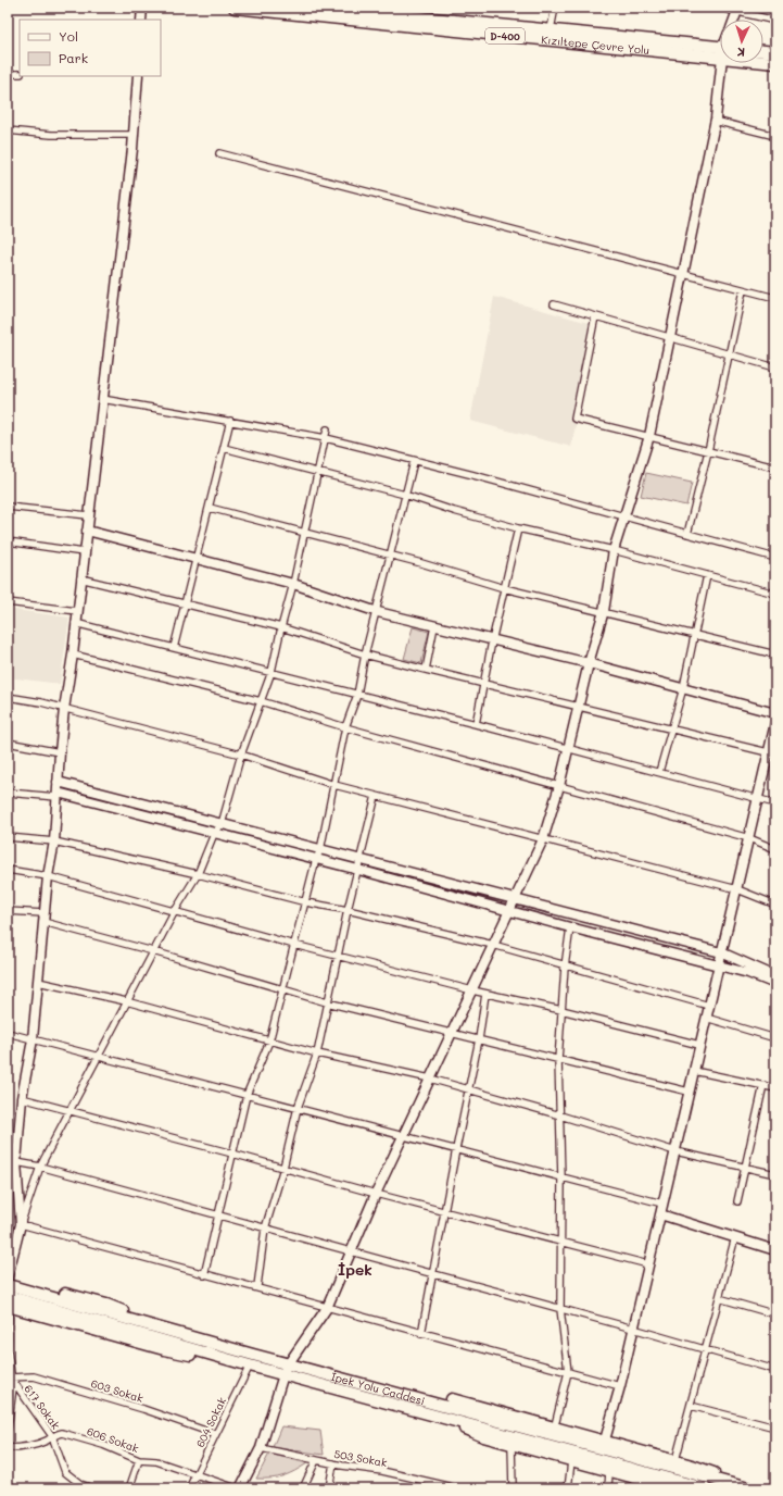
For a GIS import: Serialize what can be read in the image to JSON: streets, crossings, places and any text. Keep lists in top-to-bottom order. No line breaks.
{"streets":{"highway":["D-400","Kızıltepe Çevre Yolu","İpek Yolu Caddesi"],"street":["603 Sokak","617 Sokak","604 Sokak","606 Sokak","503 Sokak"]},"crossings":[["İpek Yolu Caddesi","604 Sokak"],["603 Sokak","617 Sokak"],["603 Sokak","604 Sokak"],["617 Sokak","606 Sokak"],["604 Sokak","606 Sokak"]],"districts":["İpek"],"legend":["Yol","Park"],"north":"bottom"}
